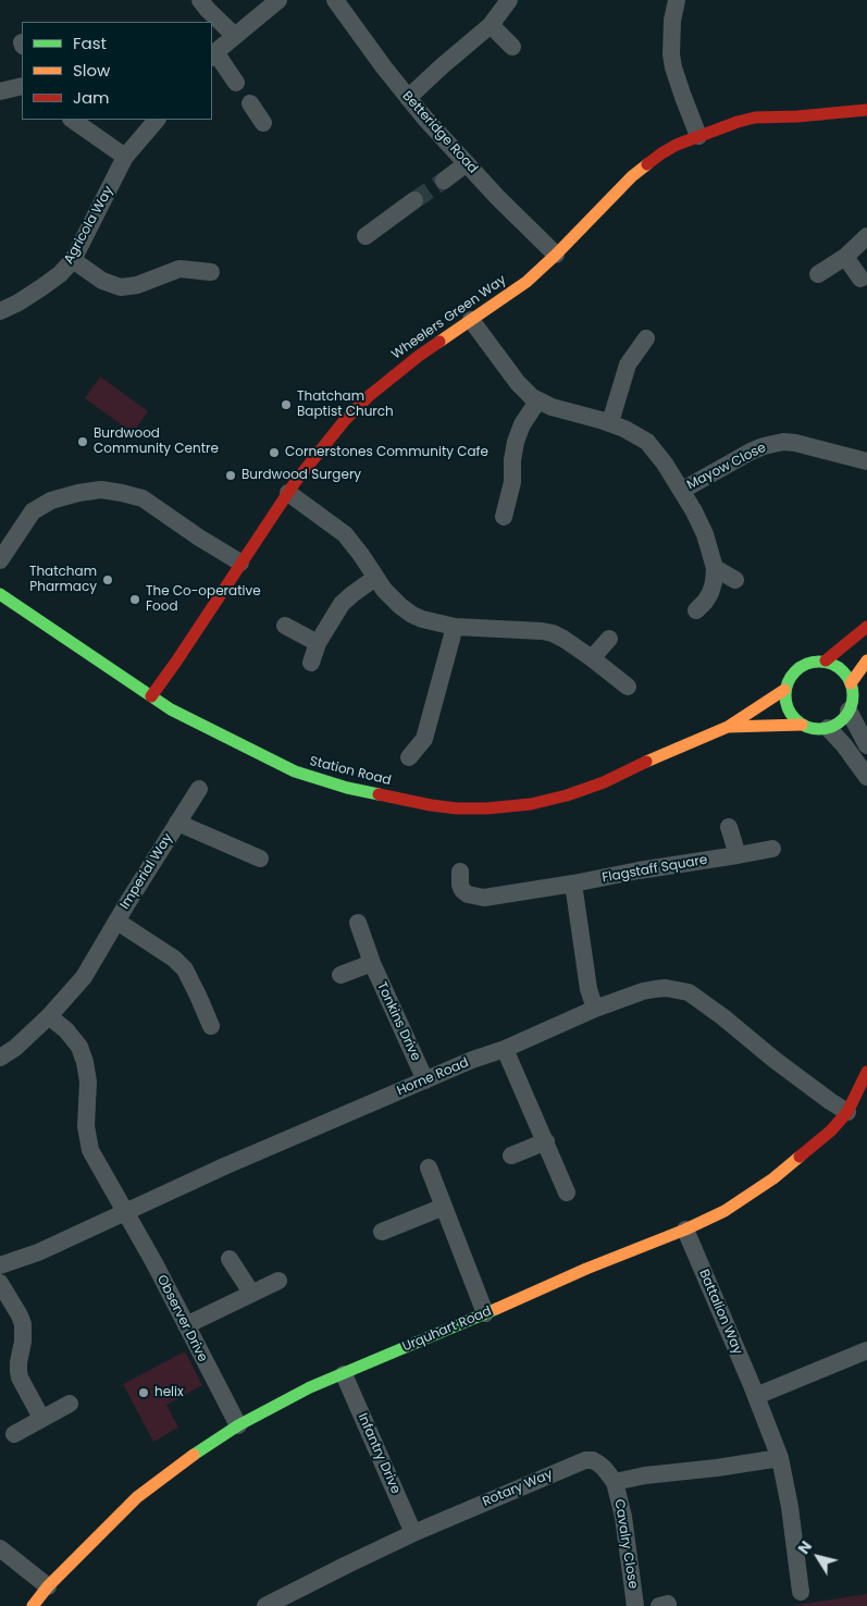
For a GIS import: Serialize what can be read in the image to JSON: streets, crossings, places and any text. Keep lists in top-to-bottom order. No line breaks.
{"streets":{"street":["Betteridge Road","Agricola Way","Wheelers Green Way","Mayow Close","Station Road","Flagstaff Square","Imperial Way","Tonkins Drive","Horne Road","Battalion Way","Observer Drive","Urquhart Road","Infantry Drive","Rotary Way","Cavalry Close"]},"crossings":[["Betteridge Road","Wheelers Green Way"],["Wheelers Green Way","Station Road"],["Tonkins Drive","Horne Road"],["Horne Road","Observer Drive"],["Horne Road","Urquhart Road"],["Battalion Way","Urquhart Road"],["Observer Drive","Urquhart Road"],["Urquhart Road","Infantry Drive"],["Infantry Drive","Rotary Way"],["Rotary Way","Cavalry Close"]],"places":["Thatcham Baptist Church","Burdwood Community Centre","Cornerstones Community Cafe","Burdwood Surgery","Thatcham Pharmacy","The Co-operative Food","helix"],"legend":["Fast","Slow","Jam"],"north":"top left"}
